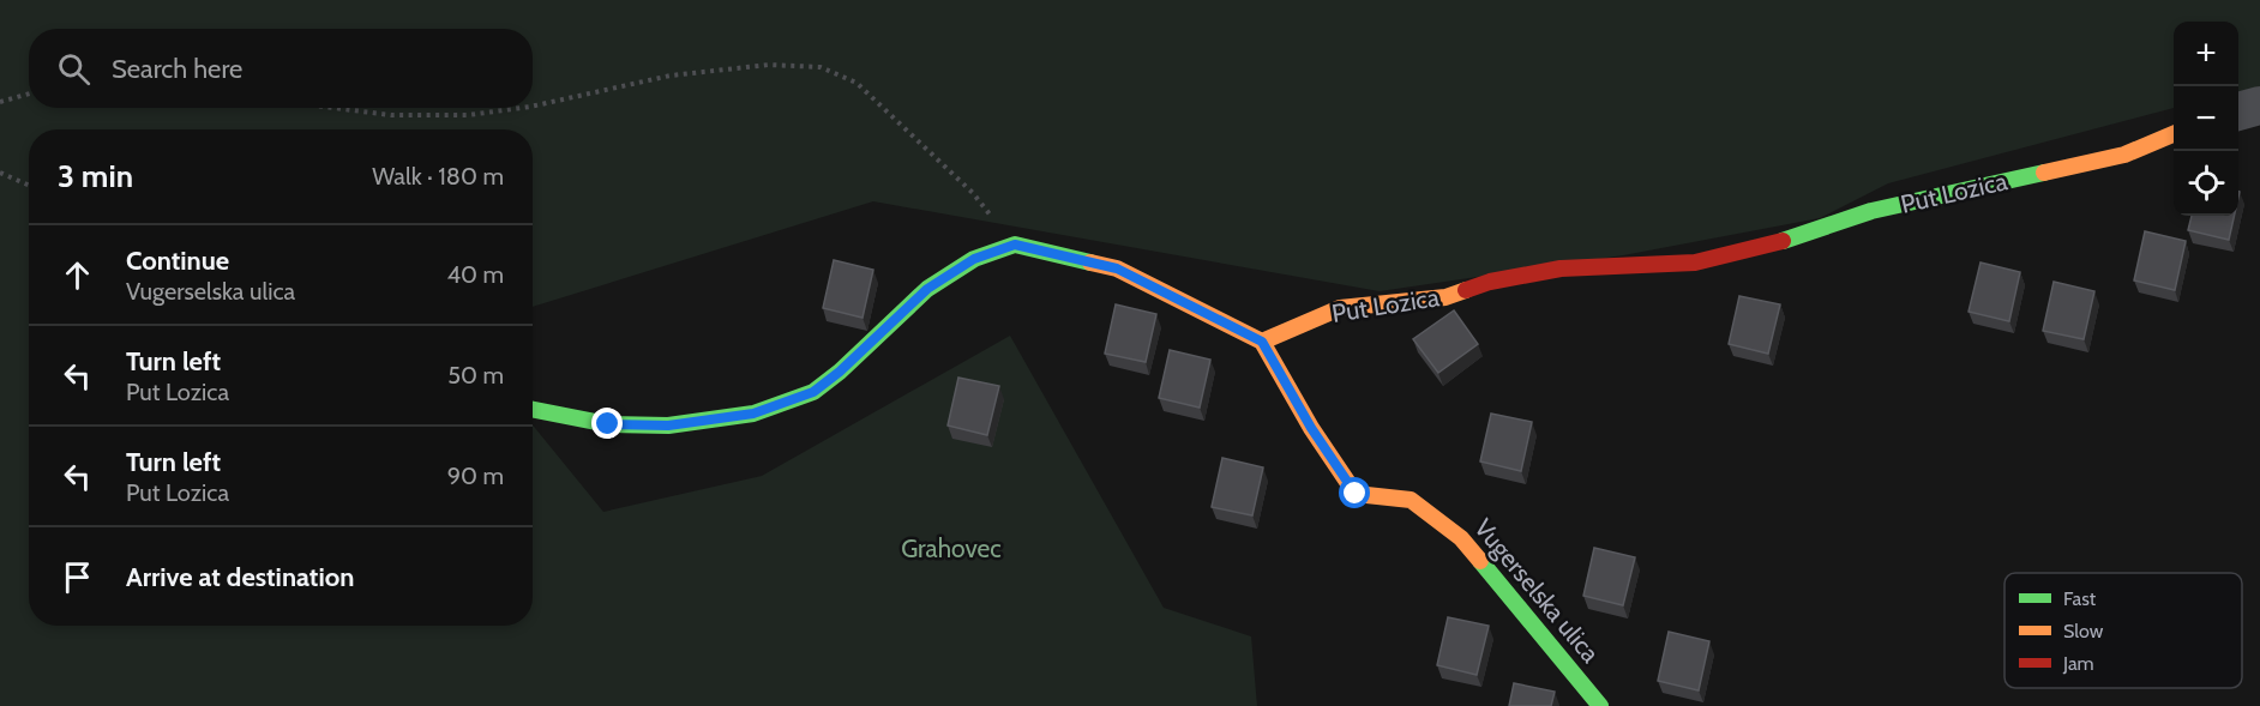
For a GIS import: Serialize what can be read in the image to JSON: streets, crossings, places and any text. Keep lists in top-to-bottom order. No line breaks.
{"streets":{"street":["Put Lozica","Vugerselska ulica"]},"crossings":[["Put Lozica","Vugerselska ulica"]],"parks":["Grahovec"],"legend":["Fast","Slow","Jam"],"page":{"map_buttons":["+","−"],"search":"Search here","heading":["3 min","Walk · 180 m"],"list":[["Continue","Vugerselska ulica","40 m"],["Turn left","Put Lozica","50 m"],["Turn left","Put Lozica","90 m"],"Arrive at destination"]}}
